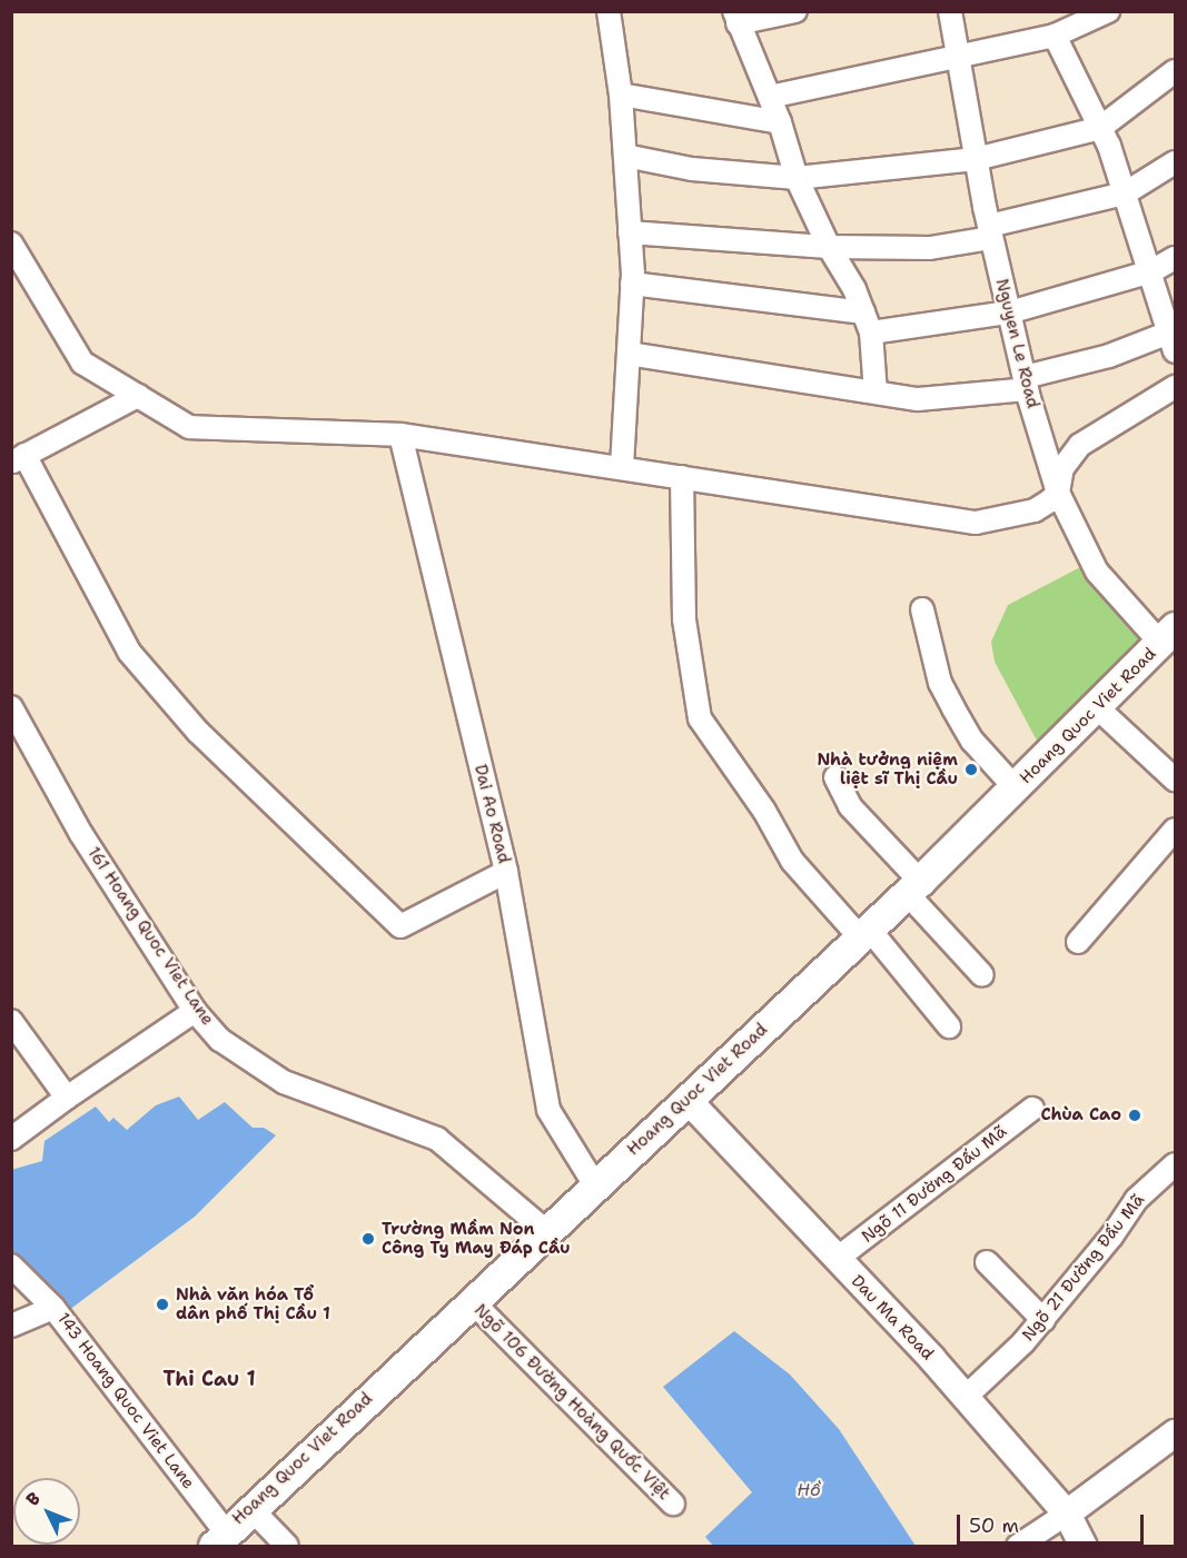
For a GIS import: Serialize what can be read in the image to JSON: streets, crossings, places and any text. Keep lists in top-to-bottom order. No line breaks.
{"streets":{"main road":["Hoang Quoc Viet Road"],"street":["Nguyen Le Road","Dai Ao Road","161 Hoang Quoc Viet Lane","Ngõ 11 Đường Đấu Mã","Ngõ 21 Đường Đấu Mã","Dau Ma Road","143 Hoang Quoc Viet Lane","Ngõ 106 Đường Hoàng Quốc Việt"]},"crossings":[["Nguyen Le Road","Hoang Quoc Viet Road"],["Hoang Quoc Viet Road","Dai Ao Road"],["Hoang Quoc Viet Road","161 Hoang Quoc Viet Lane"],["Hoang Quoc Viet Road","Dau Ma Road"],["Hoang Quoc Viet Road","143 Hoang Quoc Viet Lane"],["Hoang Quoc Viet Road","Ngõ 106 Đường Hoàng Quốc Việt"],["Ngõ 11 Đường Đấu Mã","Dau Ma Road"],["Ngõ 21 Đường Đấu Mã","Dau Ma Road"]],"districts":["Thi Cau 1"],"water":["Hồ"],"places":["Nhà tưởng niệm liệt sĩ Thị Cầu","Chùa Cao","Trường Mầm Non Công Ty May Đáp Cầu","Nhà văn hóa Tổ dân phố Thị Cầu 1"],"scale_bar":"50 m","north":"top left"}
